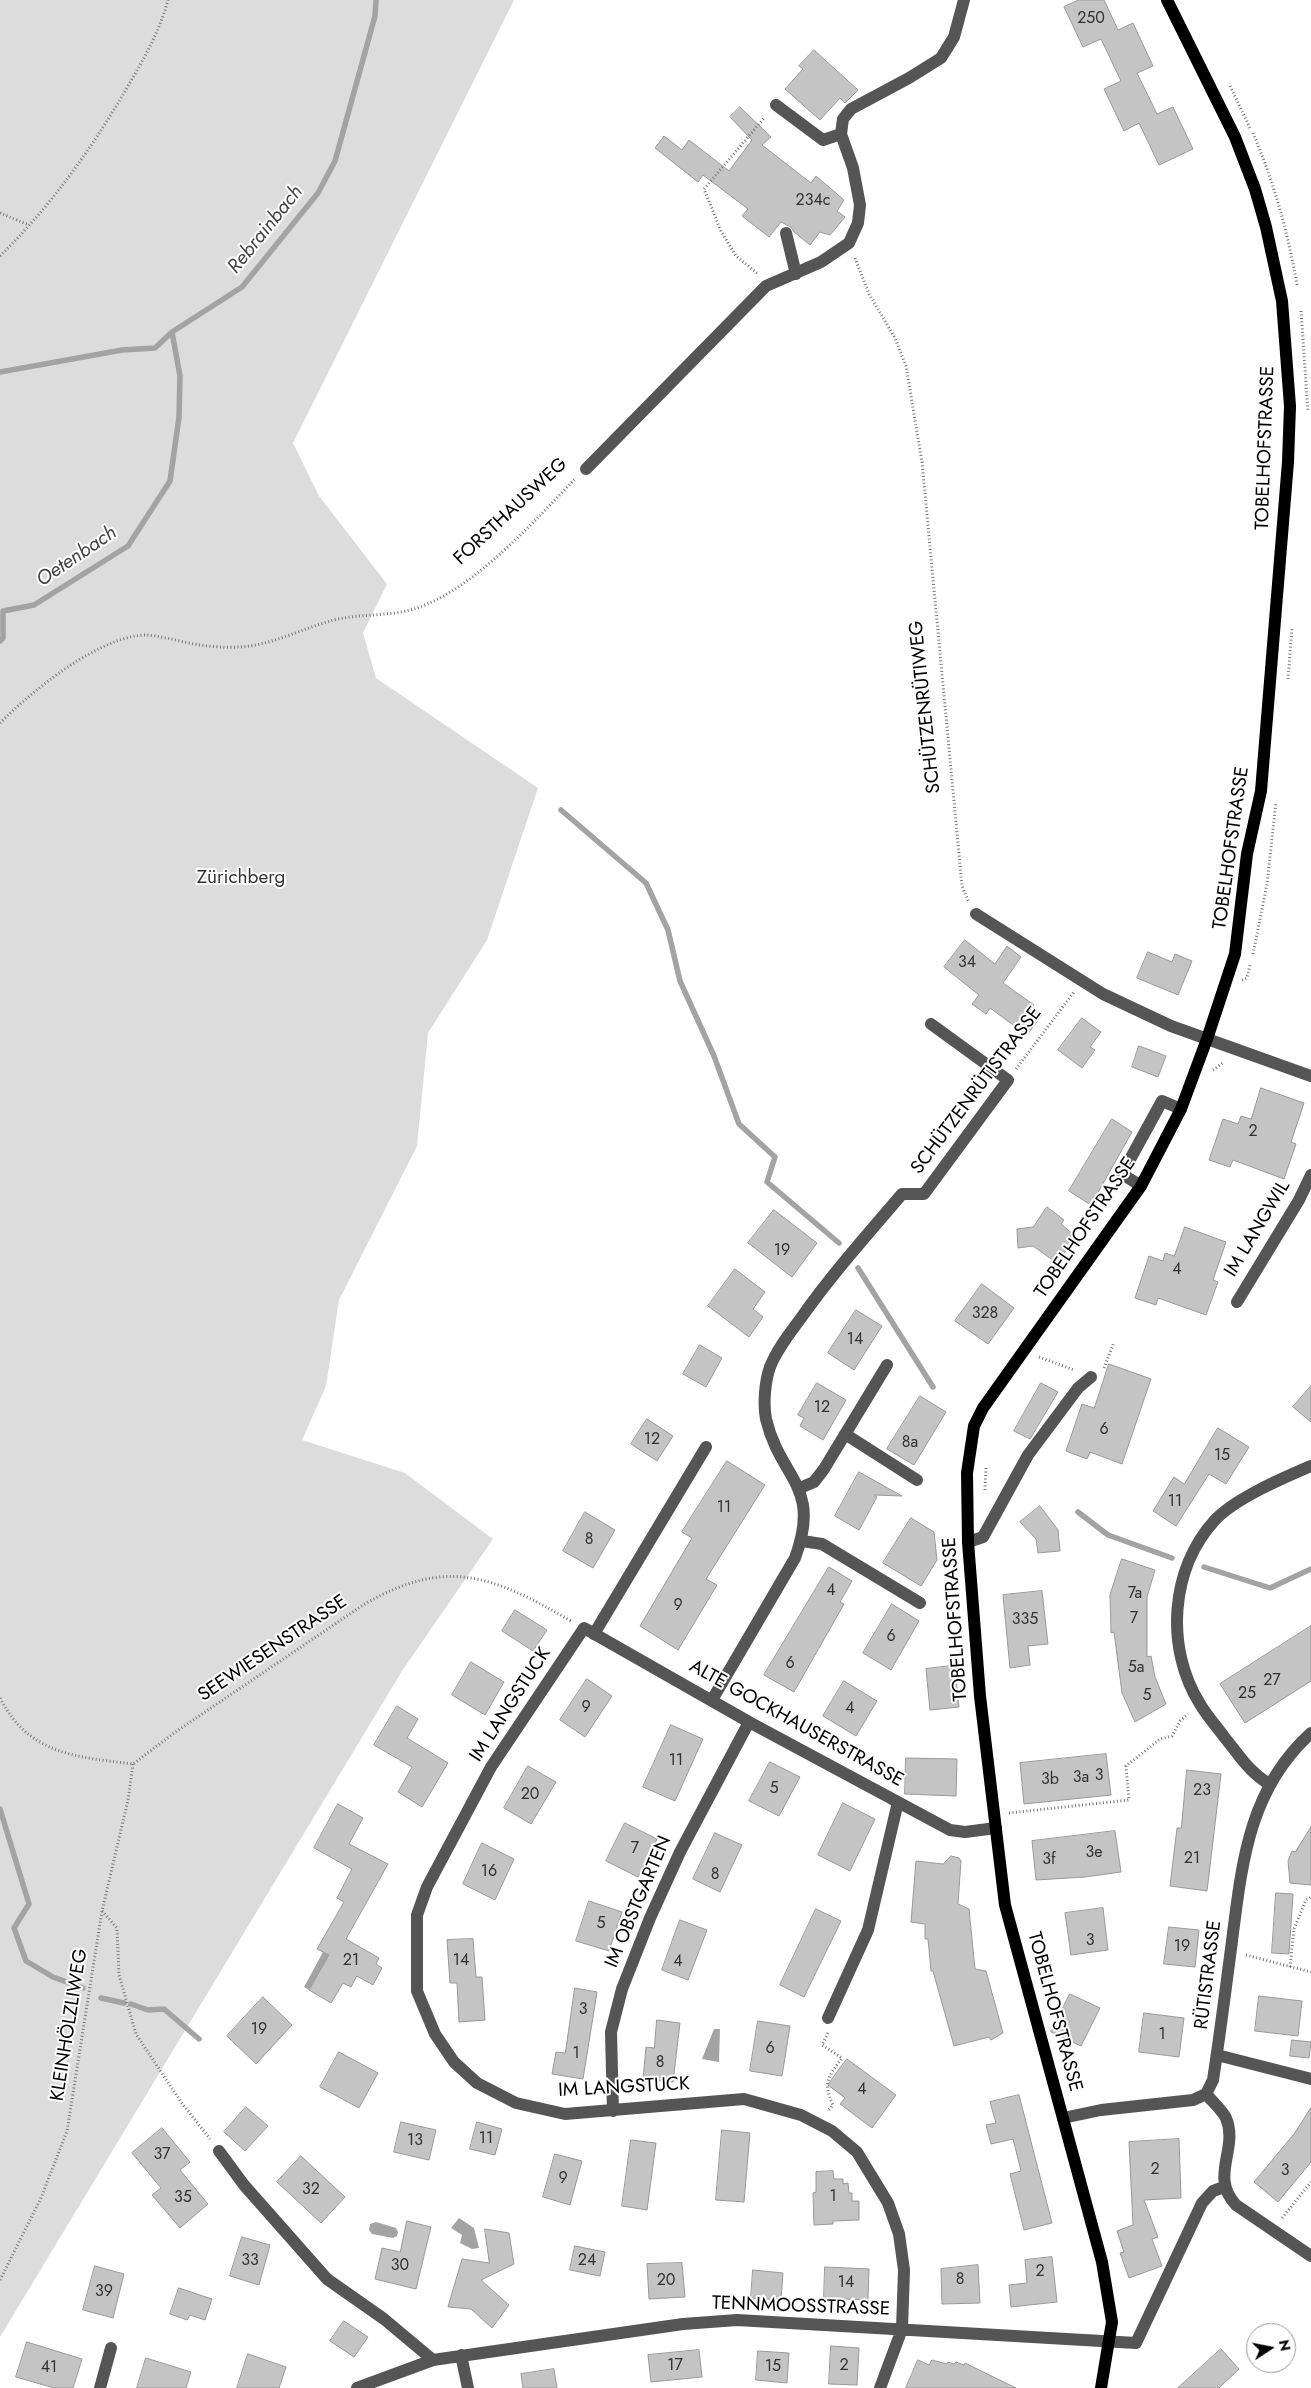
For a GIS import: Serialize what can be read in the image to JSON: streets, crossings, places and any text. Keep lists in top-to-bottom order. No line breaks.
{"streets":{"main road":["TOBELHOFSTRASSE"],"street":["FORSTHAUSWEG","SCHÜTZENRÜTISTRASSE","IM LANGWIL","IM LANGSTUCK","ALTE GOCKHAUSERSTRASSE","IM OBSTGARTEN","RÜTISTRASSE","TENNMOOSSTRASSE"],"path":["SCHÜTZENRÜTIWEG","SEEWIESENSTRASSE","KLEINHÖLZLIWEG"]},"crossings":[["TOBELHOFSTRASSE","ALTE GOCKHAUSERSTRASSE"],["TOBELHOFSTRASSE","TENNMOOSSTRASSE"],["FORSTHAUSWEG","SCHÜTZENRÜTIWEG"],["SCHÜTZENRÜTISTRASSE","ALTE GOCKHAUSERSTRASSE"],["SEEWIESENSTRASSE","IM LANGSTUCK"],["SEEWIESENSTRASSE","ALTE GOCKHAUSERSTRASSE"],["SEEWIESENSTRASSE","KLEINHÖLZLIWEG"],["IM LANGSTUCK","ALTE GOCKHAUSERSTRASSE"],["IM LANGSTUCK","IM OBSTGARTEN"],["IM LANGSTUCK","TENNMOOSSTRASSE"],["ALTE GOCKHAUSERSTRASSE","IM OBSTGARTEN"]],"water":["Rebrainbach","Oetenbach"],"parks":["Zürichberg"],"house_numbers":["250","234c","34","2","19","4","328","14","12","6","12","8a","15","11","11","8","4","7a","9","7","335","6","6","5a","27","25","5","9","4","11","3","3a","3b","5","23","20","7","3e","21","3f","16","8","5","3","19","21","14","4","3","19","1","6","1","8","4","11","13","37","2","3","9","32","1","35","33","24","30","2","8","20","14","39","17","2","15","41"],"north":"right"}
